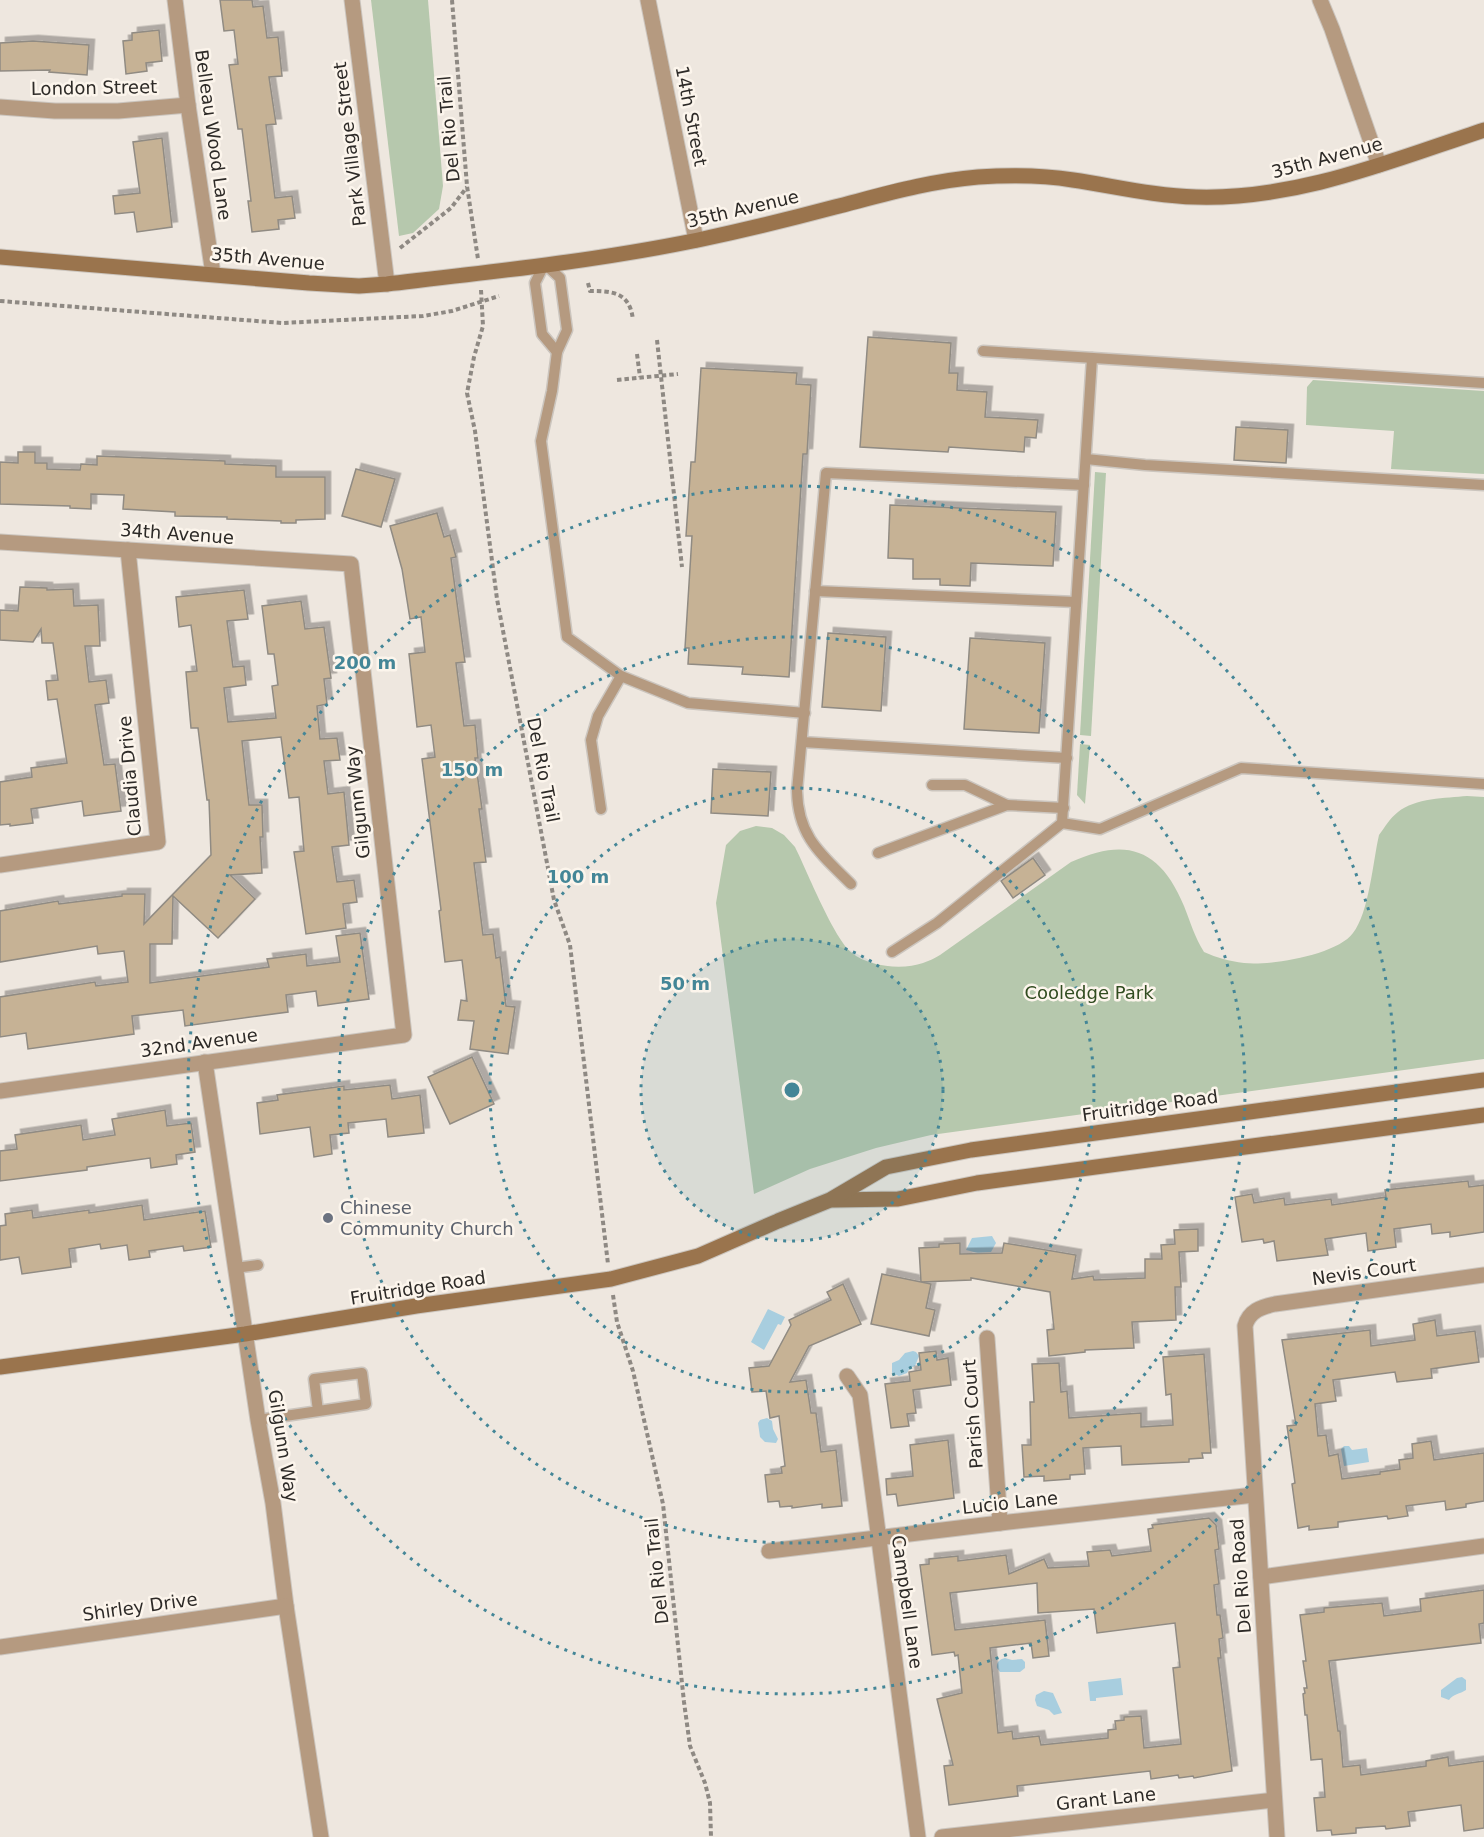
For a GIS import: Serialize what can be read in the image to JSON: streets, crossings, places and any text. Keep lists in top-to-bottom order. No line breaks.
{"streets":{"main road":["35th Avenue","Fruitridge Road"],"street":["London Street","14th Street","Belleau Wood Lane","Park Village Street","34th Avenue","Claudia Drive","Gilgunn Way","32nd Avenue","Nevis Court","Parish Court","Lucio Lane","Del Rio Road","Campbell Lane","Shirley Drive","Grant Lane"],"path":["Del Rio Trail"]},"crossings":[["London Street","Belleau Wood Lane"],["14th Street","35th Avenue"],["Belleau Wood Lane","35th Avenue"],["Park Village Street","35th Avenue"],["34th Avenue","Claudia Drive"],["34th Avenue","Gilgunn Way"],["Gilgunn Way","32nd Avenue"],["Gilgunn Way","Fruitridge Road"],["Gilgunn Way","Shirley Drive"],["Nevis Court","Del Rio Road"],["Parish Court","Lucio Lane"],["Lucio Lane","Del Rio Road"],["Lucio Lane","Campbell Lane"],["Del Rio Road","Grant Lane"]],"parks":["Cooledge Park"],"places":["Chinese Community Church"],"rings":["200 m","150 m","100 m","50 m"]}
